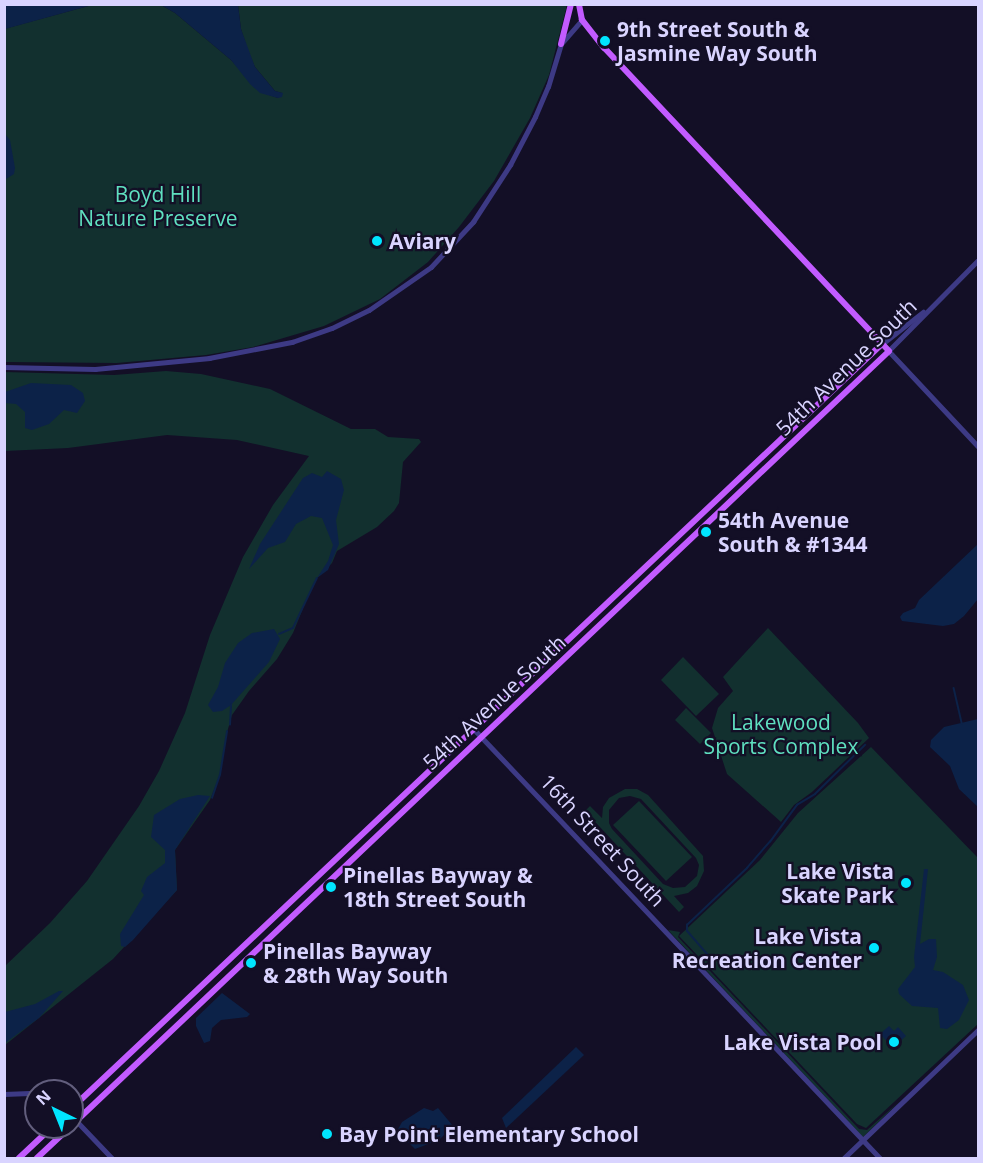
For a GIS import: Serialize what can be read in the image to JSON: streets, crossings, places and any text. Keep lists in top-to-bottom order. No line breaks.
{"streets":{"main road":["54th Avenue South"],"street":["16th Street South"]},"crossings":[["54th Avenue South","16th Street South"]],"parks":["Boyd Hill Nature Preserve","Lakewood Sports Complex"],"places":["9th Street South & Jasmine Way South","Aviary","54th Avenue South & #1344","Lake Vista Skate Park","Pinellas Bayway & 18th Street South","Lake Vista Recreation Center","Pinellas Bayway & 28th Way South","Lake Vista Pool","Bay Point Elementary School"],"north":"top left"}
